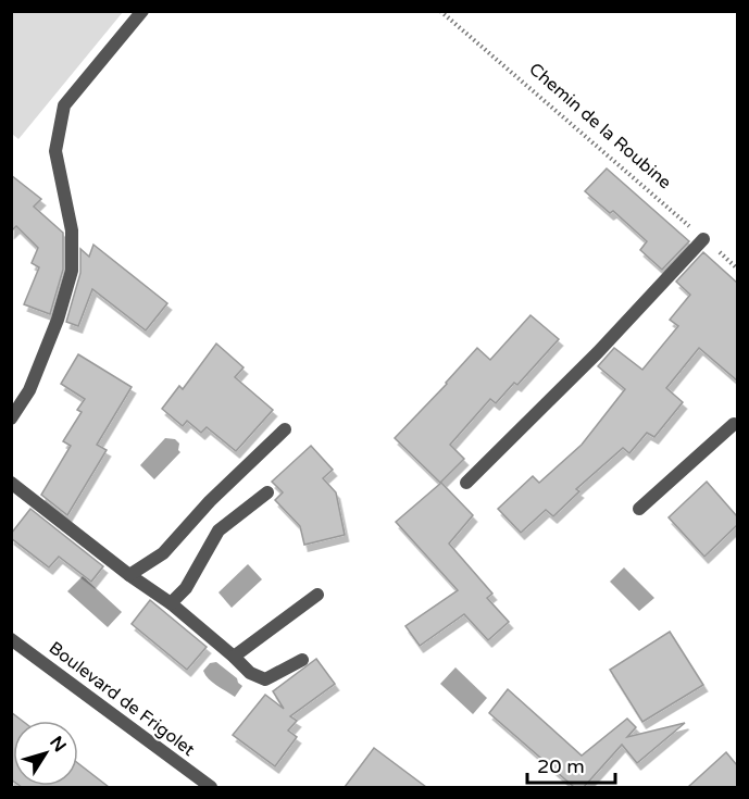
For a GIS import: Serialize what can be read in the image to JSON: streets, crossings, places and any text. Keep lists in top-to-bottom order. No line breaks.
{"streets":{"street":["Boulevard de Frigolet"],"path":["Chemin de la Roubine"]},"scale_bar":"20 m","north":"top right"}
